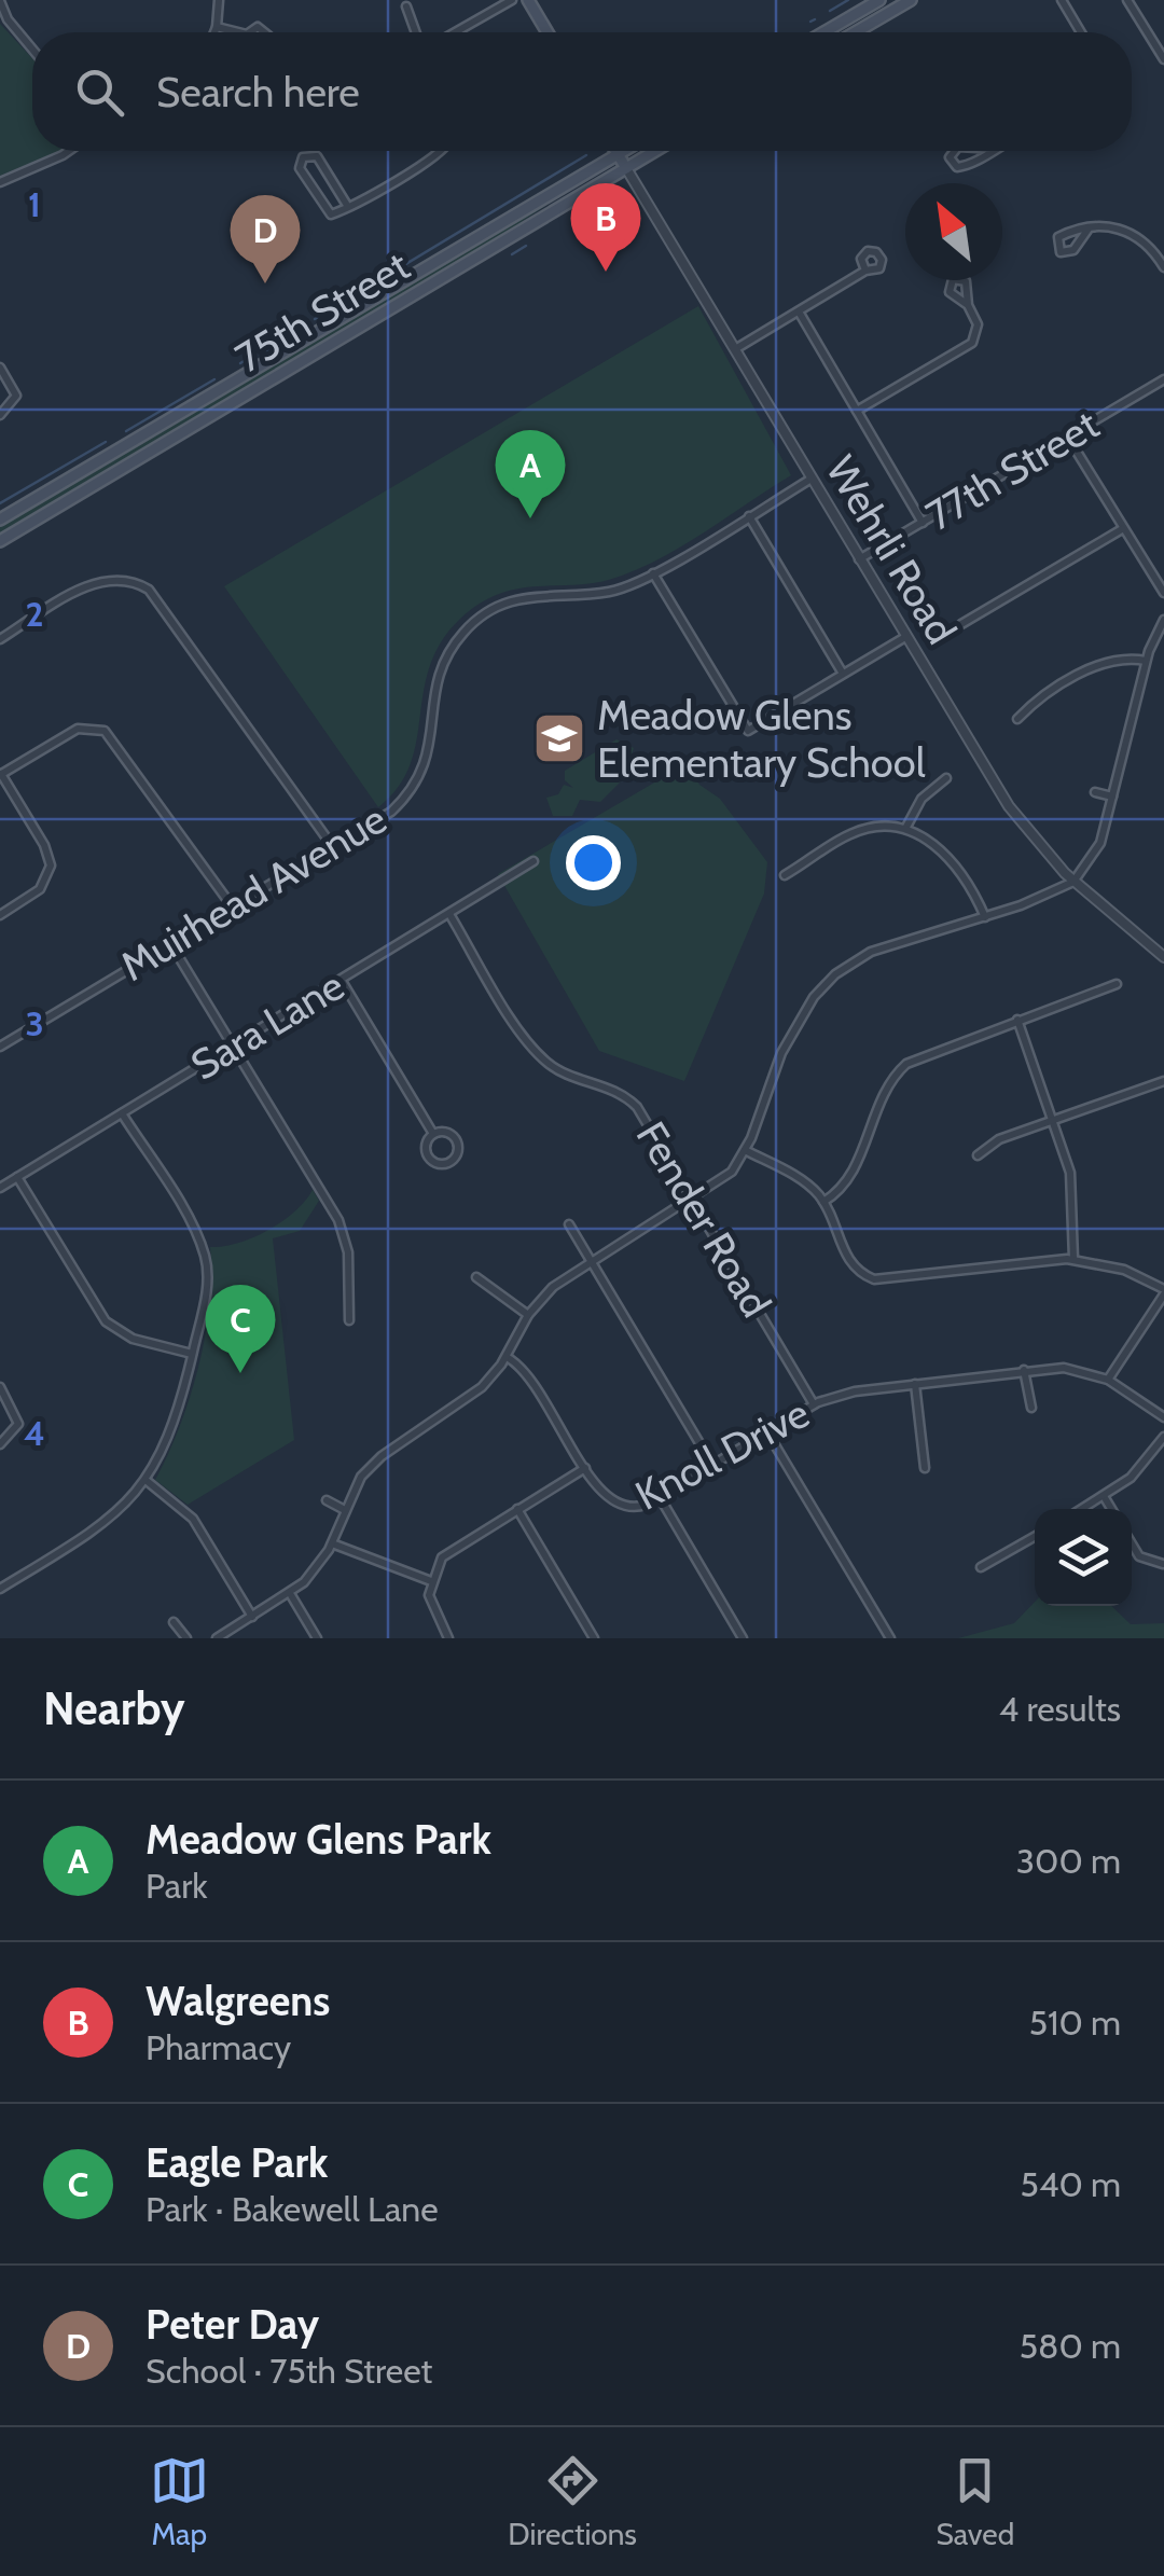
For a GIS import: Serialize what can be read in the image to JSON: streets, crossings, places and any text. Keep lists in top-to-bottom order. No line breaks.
{"streets":{"main road":["75th Street","Wehrli Road"],"street":["77th Street","Muirhead Avenue","Sara Lane","Fender Road","Knoll Drive"]},"crossings":[["75th Street","Wehrli Road"],["77th Street","Wehrli Road"],["Wehrli Road","Muirhead Avenue"],["Sara Lane","Fender Road"],["Fender Road","Knoll Drive"]],"places":{"school or university":["Meadow Glens Elementary School"]},"north":"top left","page":{"search":"Search here","pins":["B","D","A","C"],"heading":["Nearby","4 results"],"list":[{"mark":"A","name":"Meadow Glens Park","note":"Park","value":"300 m"},{"mark":"B","name":"Walgreens","note":"Pharmacy","value":"510 m"},{"mark":"C","name":"Eagle Park","note":"Park · Bakewell Lane","value":"540 m"},{"mark":"D","name":"Peter Day","note":"School · 75th Street","value":"580 m"}],"nav":["Map","Directions","Saved"]},"grid":{"rows":["1","2","3","4"]}}
